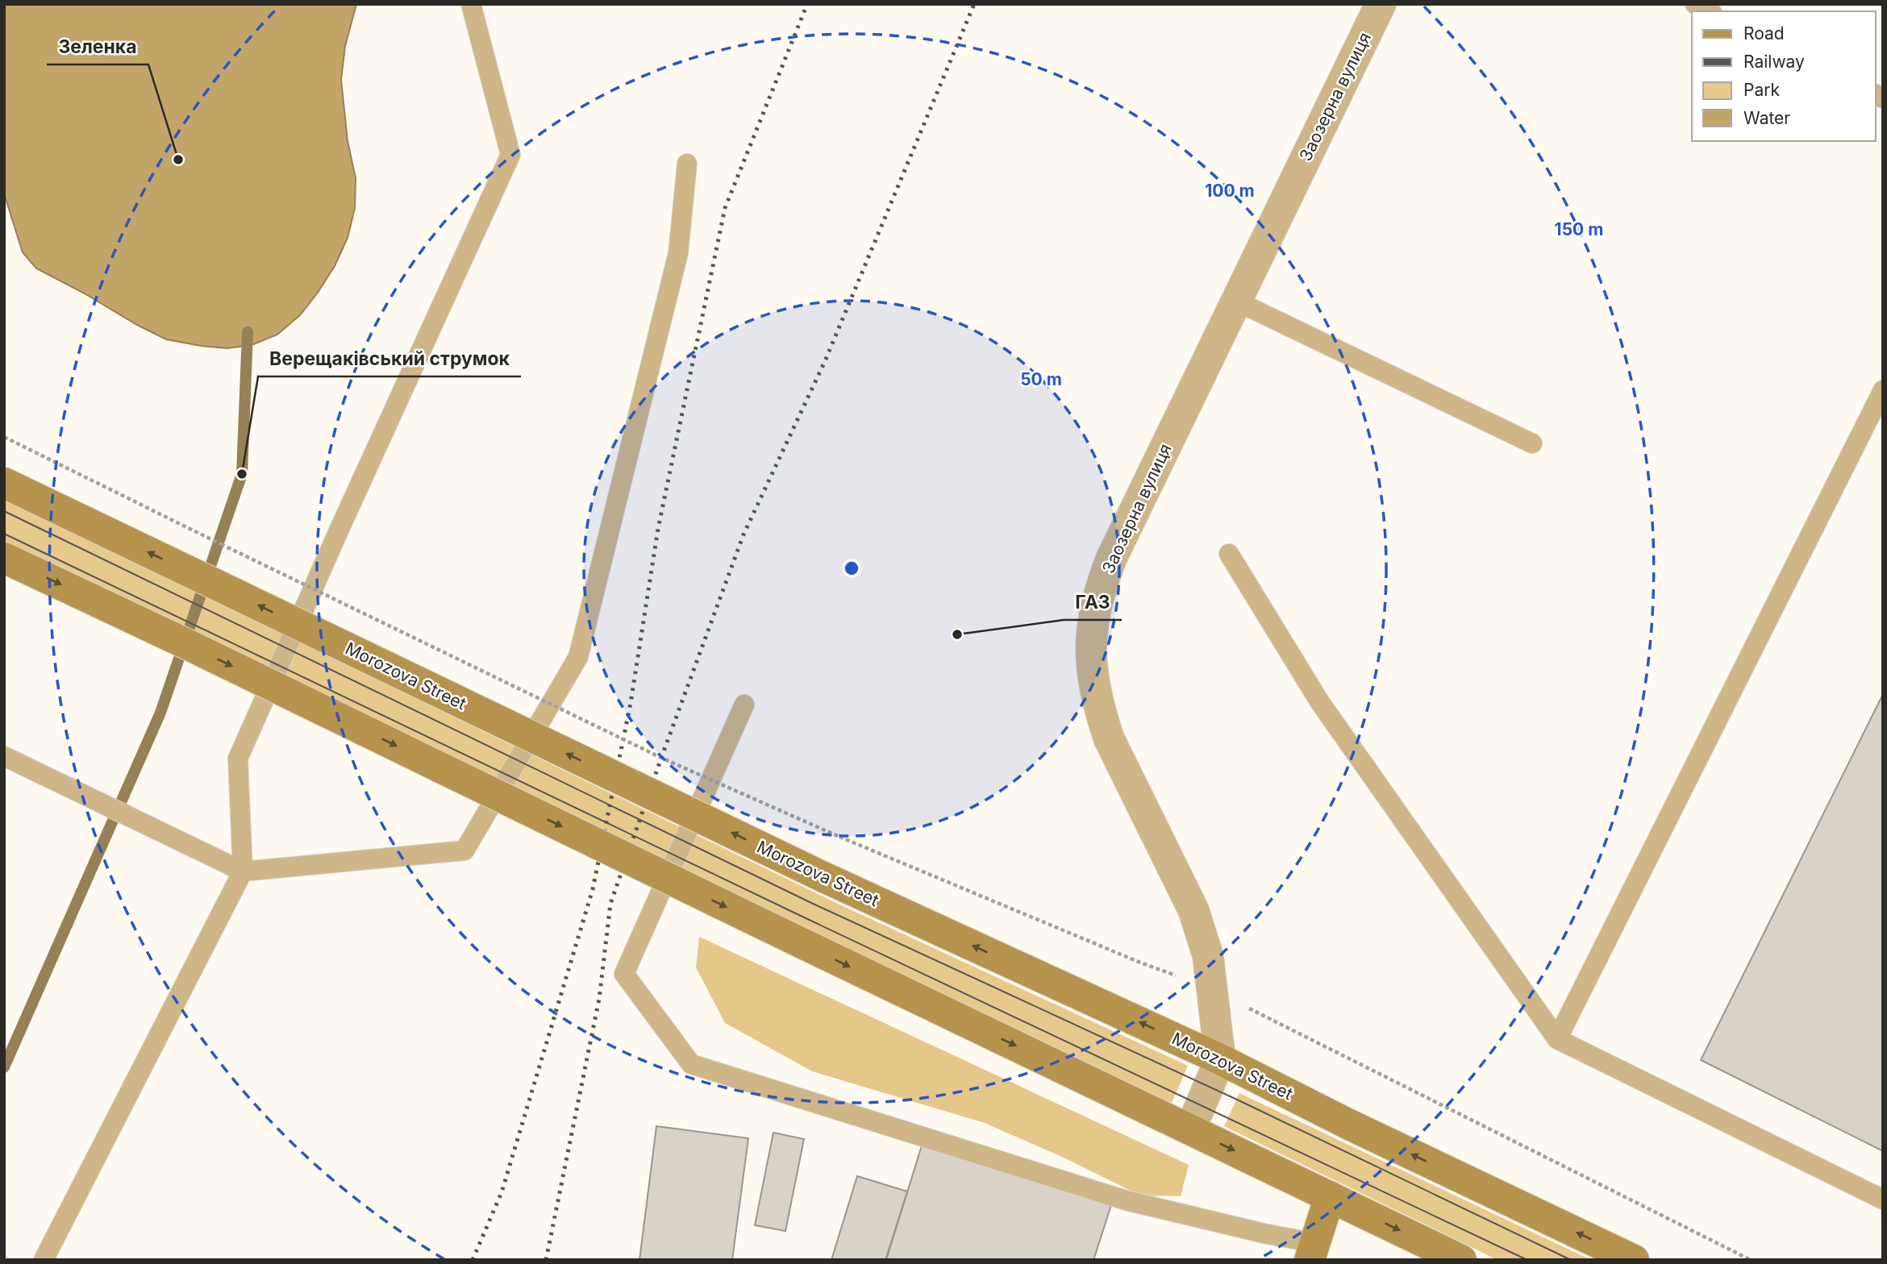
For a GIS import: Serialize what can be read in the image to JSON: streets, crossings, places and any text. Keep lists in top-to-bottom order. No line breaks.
{"streets":{"main road":["Morozova Street"],"street":["Заозерна вулиця"]},"crossings":[["Заозерна вулиця","Morozova Street"]],"places":["Зеленка","Верещаківський струмок","ГАЗ"],"legend":["Road","Railway","Park","Water"],"rings":["100 m","150 m","50 m"]}
